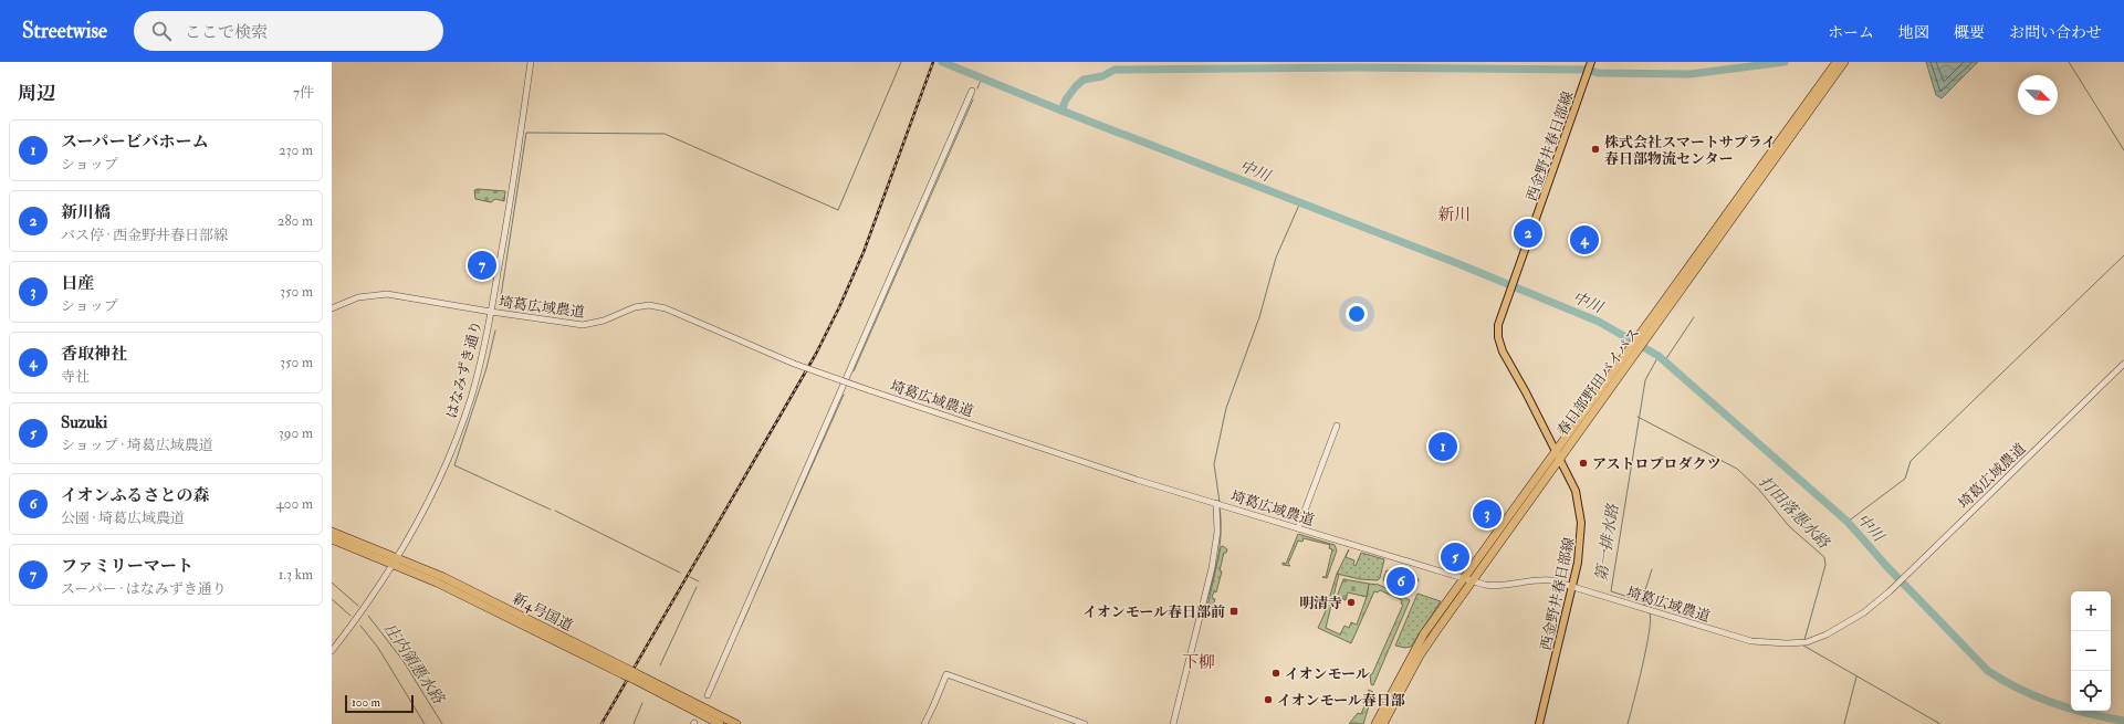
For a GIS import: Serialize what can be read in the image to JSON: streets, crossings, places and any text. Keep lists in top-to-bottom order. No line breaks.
{"streets":{"highway":["春日部野田バイパス","新4号国道"],"main road":["西金野井春日部線"],"street":["埼葛広域農道","はなみずき通り"]},"crossings":[["西金野井春日部線","埼葛広域農道"],["西金野井春日部線","春日部野田バイパス"],["埼葛広域農道","はなみずき通り"],["埼葛広域農道","春日部野田バイパス"],["はなみずき通り","新4号国道"]],"districts":["新川","下柳"],"water":["中川","打田落悪水路","第一排水路","庄内領悪水路"],"places":{"other":["株式会社スマートサプライ 春日部物流センター","アストロプロダクツ","明清寺","イオンモール","イオンモール春日部"],"transit":["イオンモール春日部前"]},"scale_bar":"100 m","north":"bottom right","page":{"header":"Streetwise","search":"ここで検索","nav":["ホーム","地図","概要","お問い合わせ"],"heading":["周辺","7件"],"list":[{"mark":"1","name":"スーパービバホーム","note":"ショップ","value":"230 m"},{"mark":"2","name":"新川橋","note":"バス停 · 西金野井春日部線","value":"280 m"},{"mark":"3","name":"日産","note":"ショップ","value":"350 m"},{"mark":"4","name":"香取神社","note":"寺社","value":"350 m"},{"mark":"5","name":"Suzuki","note":"ショップ · 埼葛広域農道","value":"390 m"},{"mark":"6","name":"イオンふるさとの森","note":"公園 · 埼葛広域農道","value":"400 m"},{"mark":"7","name":"ファミリーマート","note":"スーパー · はなみずき通り","value":"1.3 km"}],"pins":["2","4","7","1","3","5","6"],"map_buttons":["+","−"],"scale":"100 m"}}
